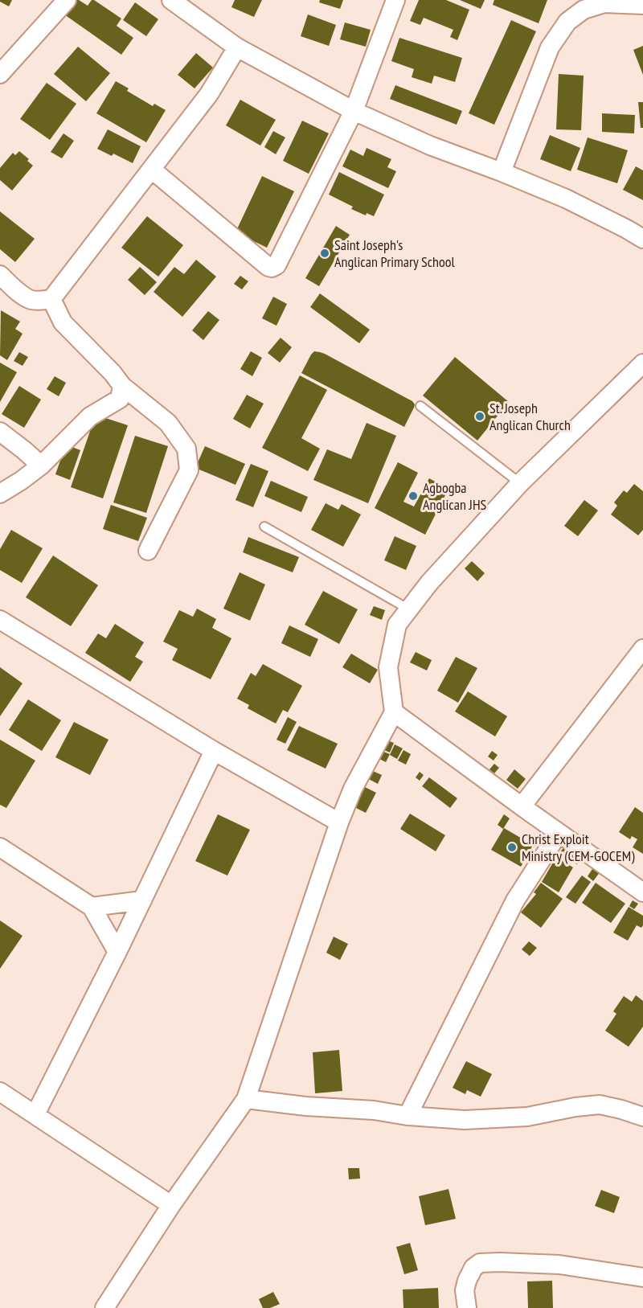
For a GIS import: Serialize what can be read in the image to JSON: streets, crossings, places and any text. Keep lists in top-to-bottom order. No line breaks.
{"places":["Saint Joseph's Anglican Primary School","St. Joseph Anglican Church","Agbogba Anglican JHS","Christ Exploit Ministry (CEM-GOCEM)"]}
